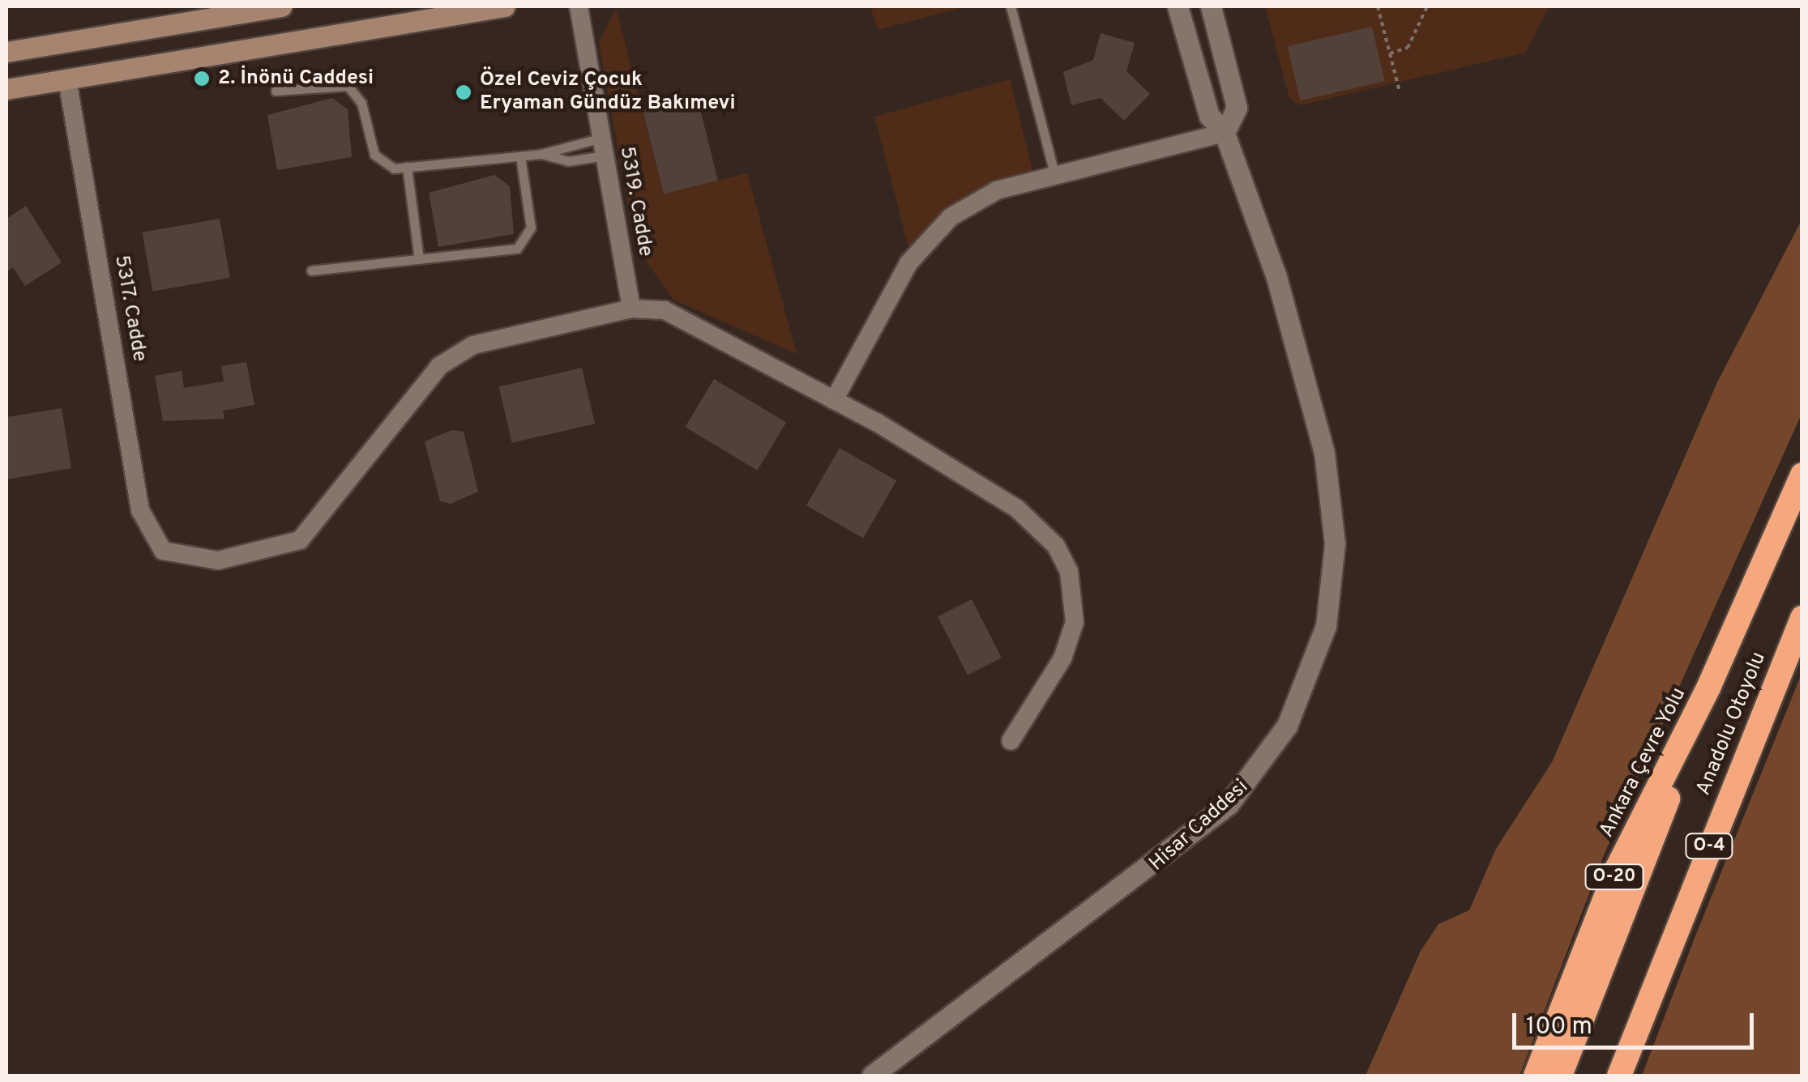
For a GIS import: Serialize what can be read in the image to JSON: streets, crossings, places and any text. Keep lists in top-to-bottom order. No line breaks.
{"streets":{"highway":["Anadolu Otoyolu","Ankara Çevre Yolu","O-4","O-20"],"street":["5319. Cadde","5317. Cadde","Hisar Caddesi"]},"crossings":[["5319. Cadde","5317. Cadde"],["Anadolu Otoyolu","Ankara Çevre Yolu"]],"places":["2. İnönü Caddesi","Özel Ceviz Çocuk Eryaman Gündüz Bakımevi"],"scale_bar":"100 m"}
